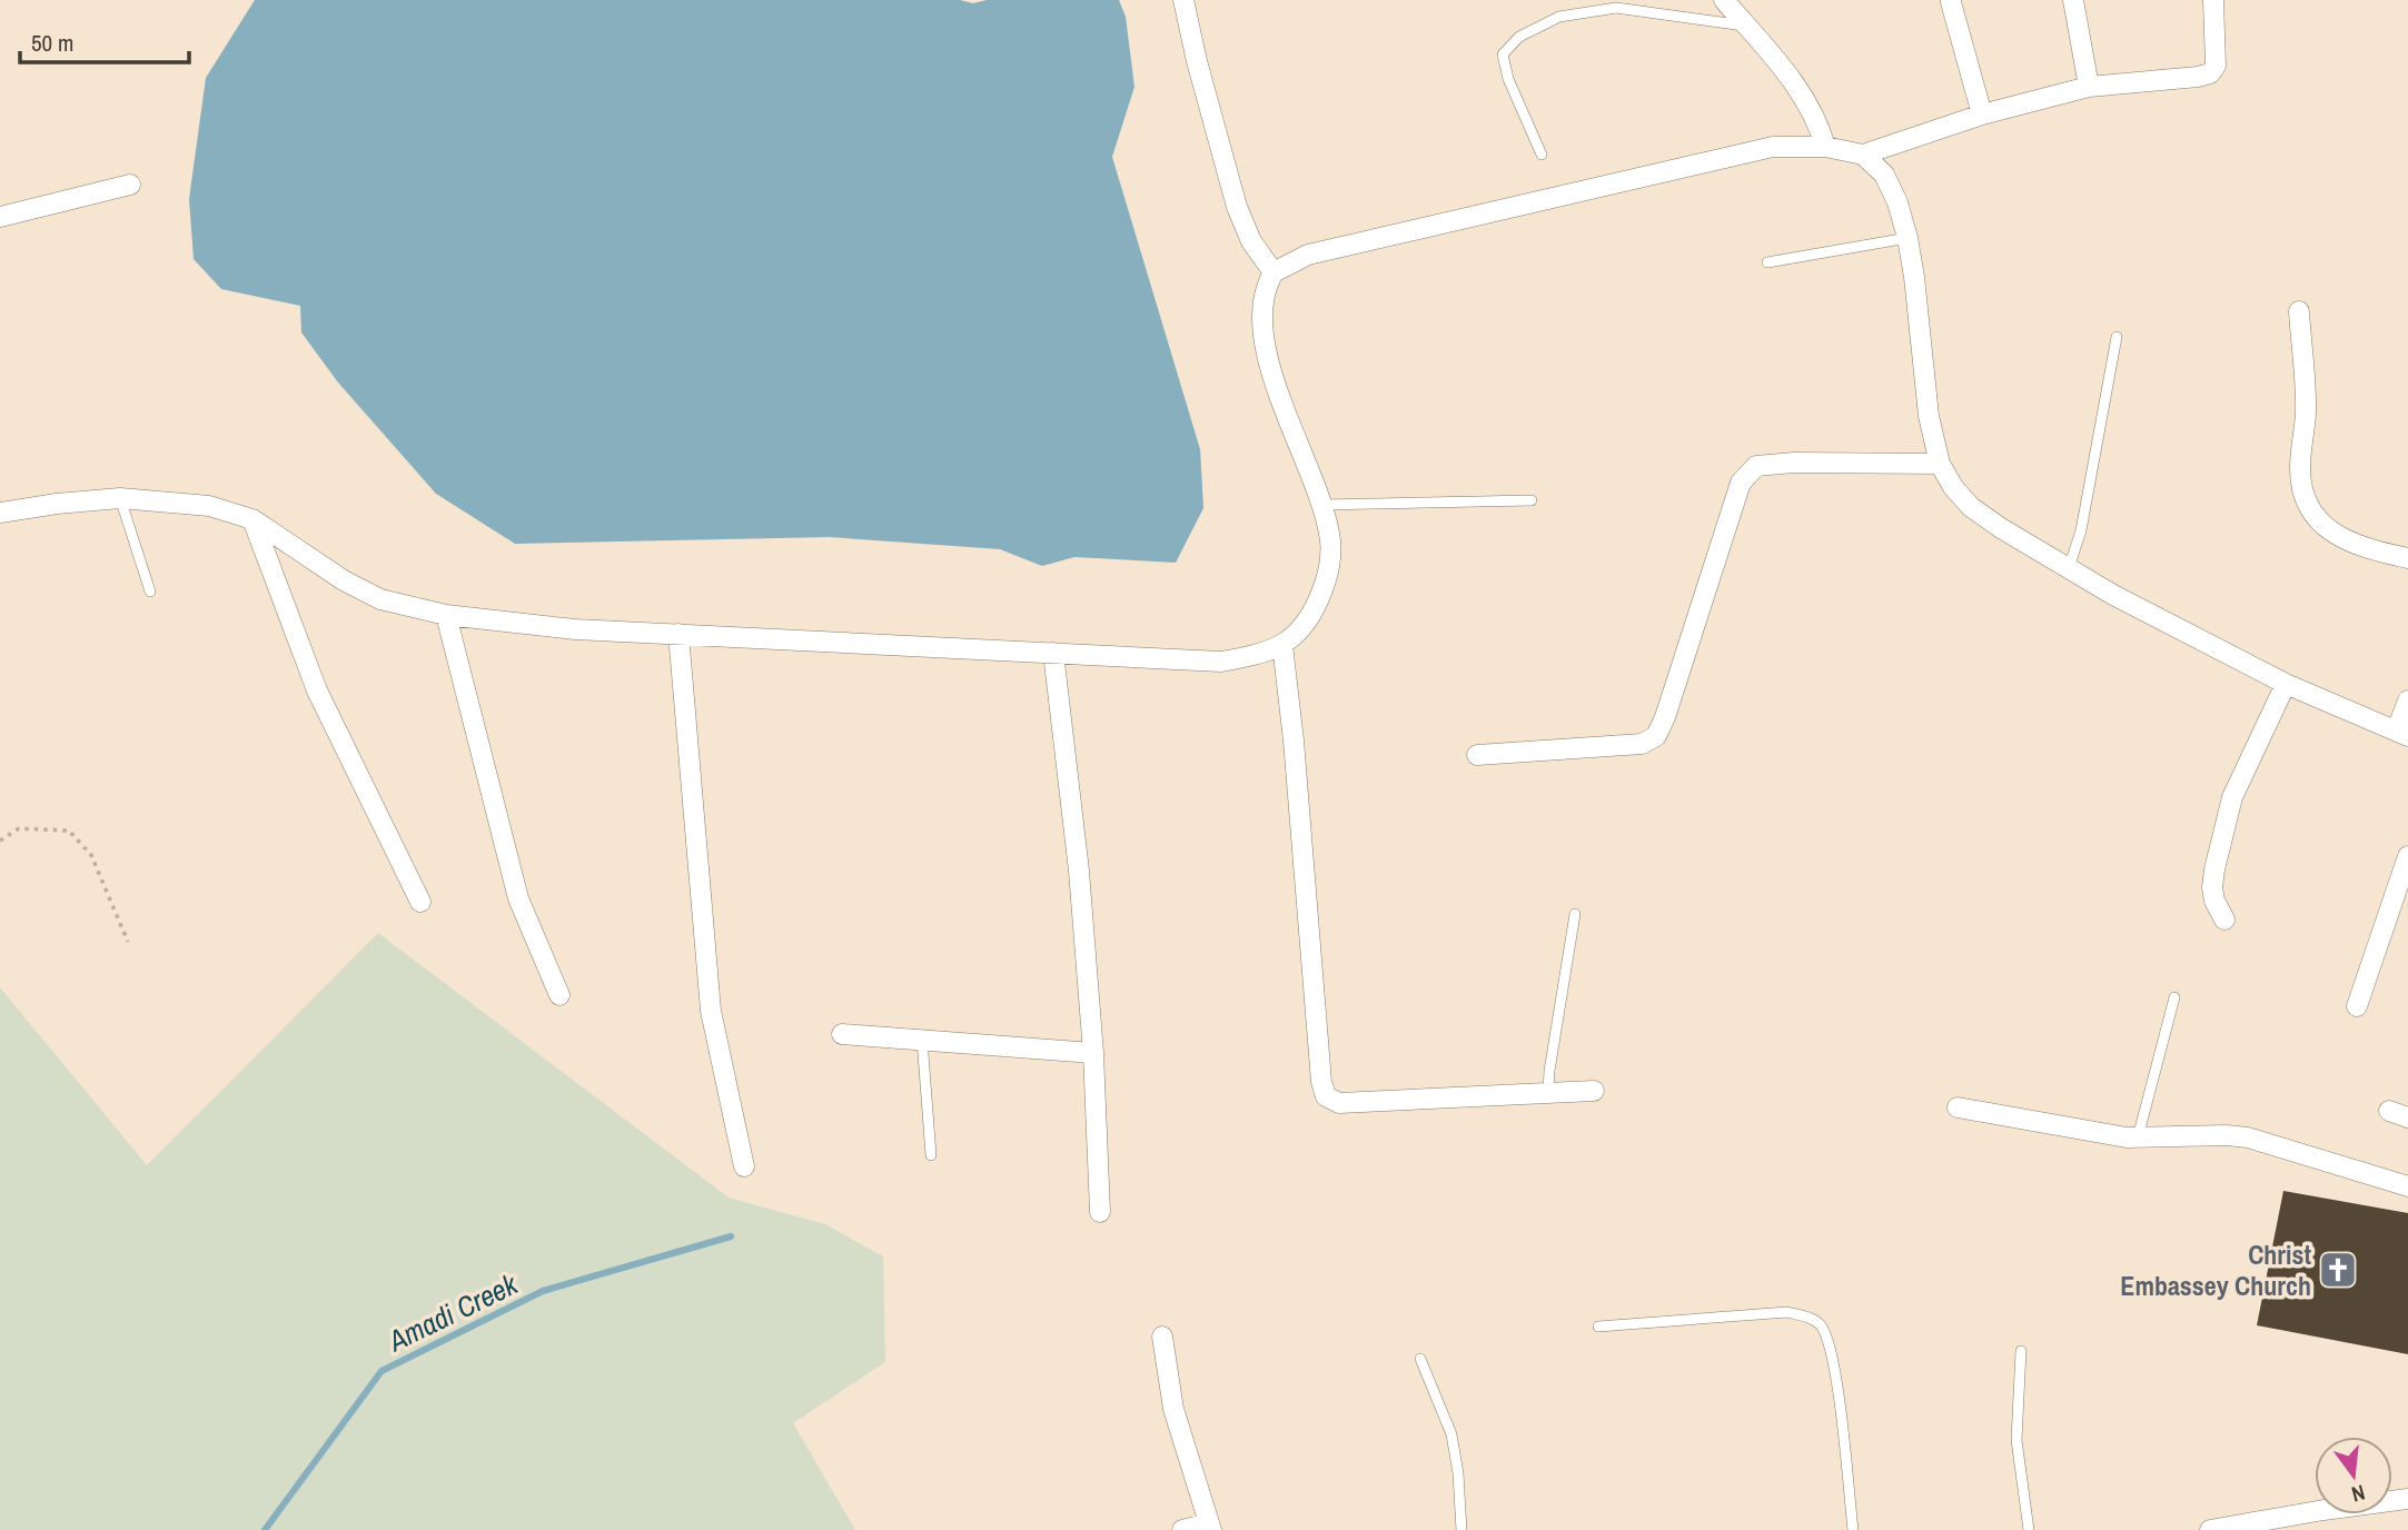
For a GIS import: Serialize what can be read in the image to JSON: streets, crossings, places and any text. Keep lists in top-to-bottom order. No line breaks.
{"water":["Amadi Creek"],"places":{"church":["Christ Embassey Church"]},"scale_bar":"50 m","north":"bottom"}
